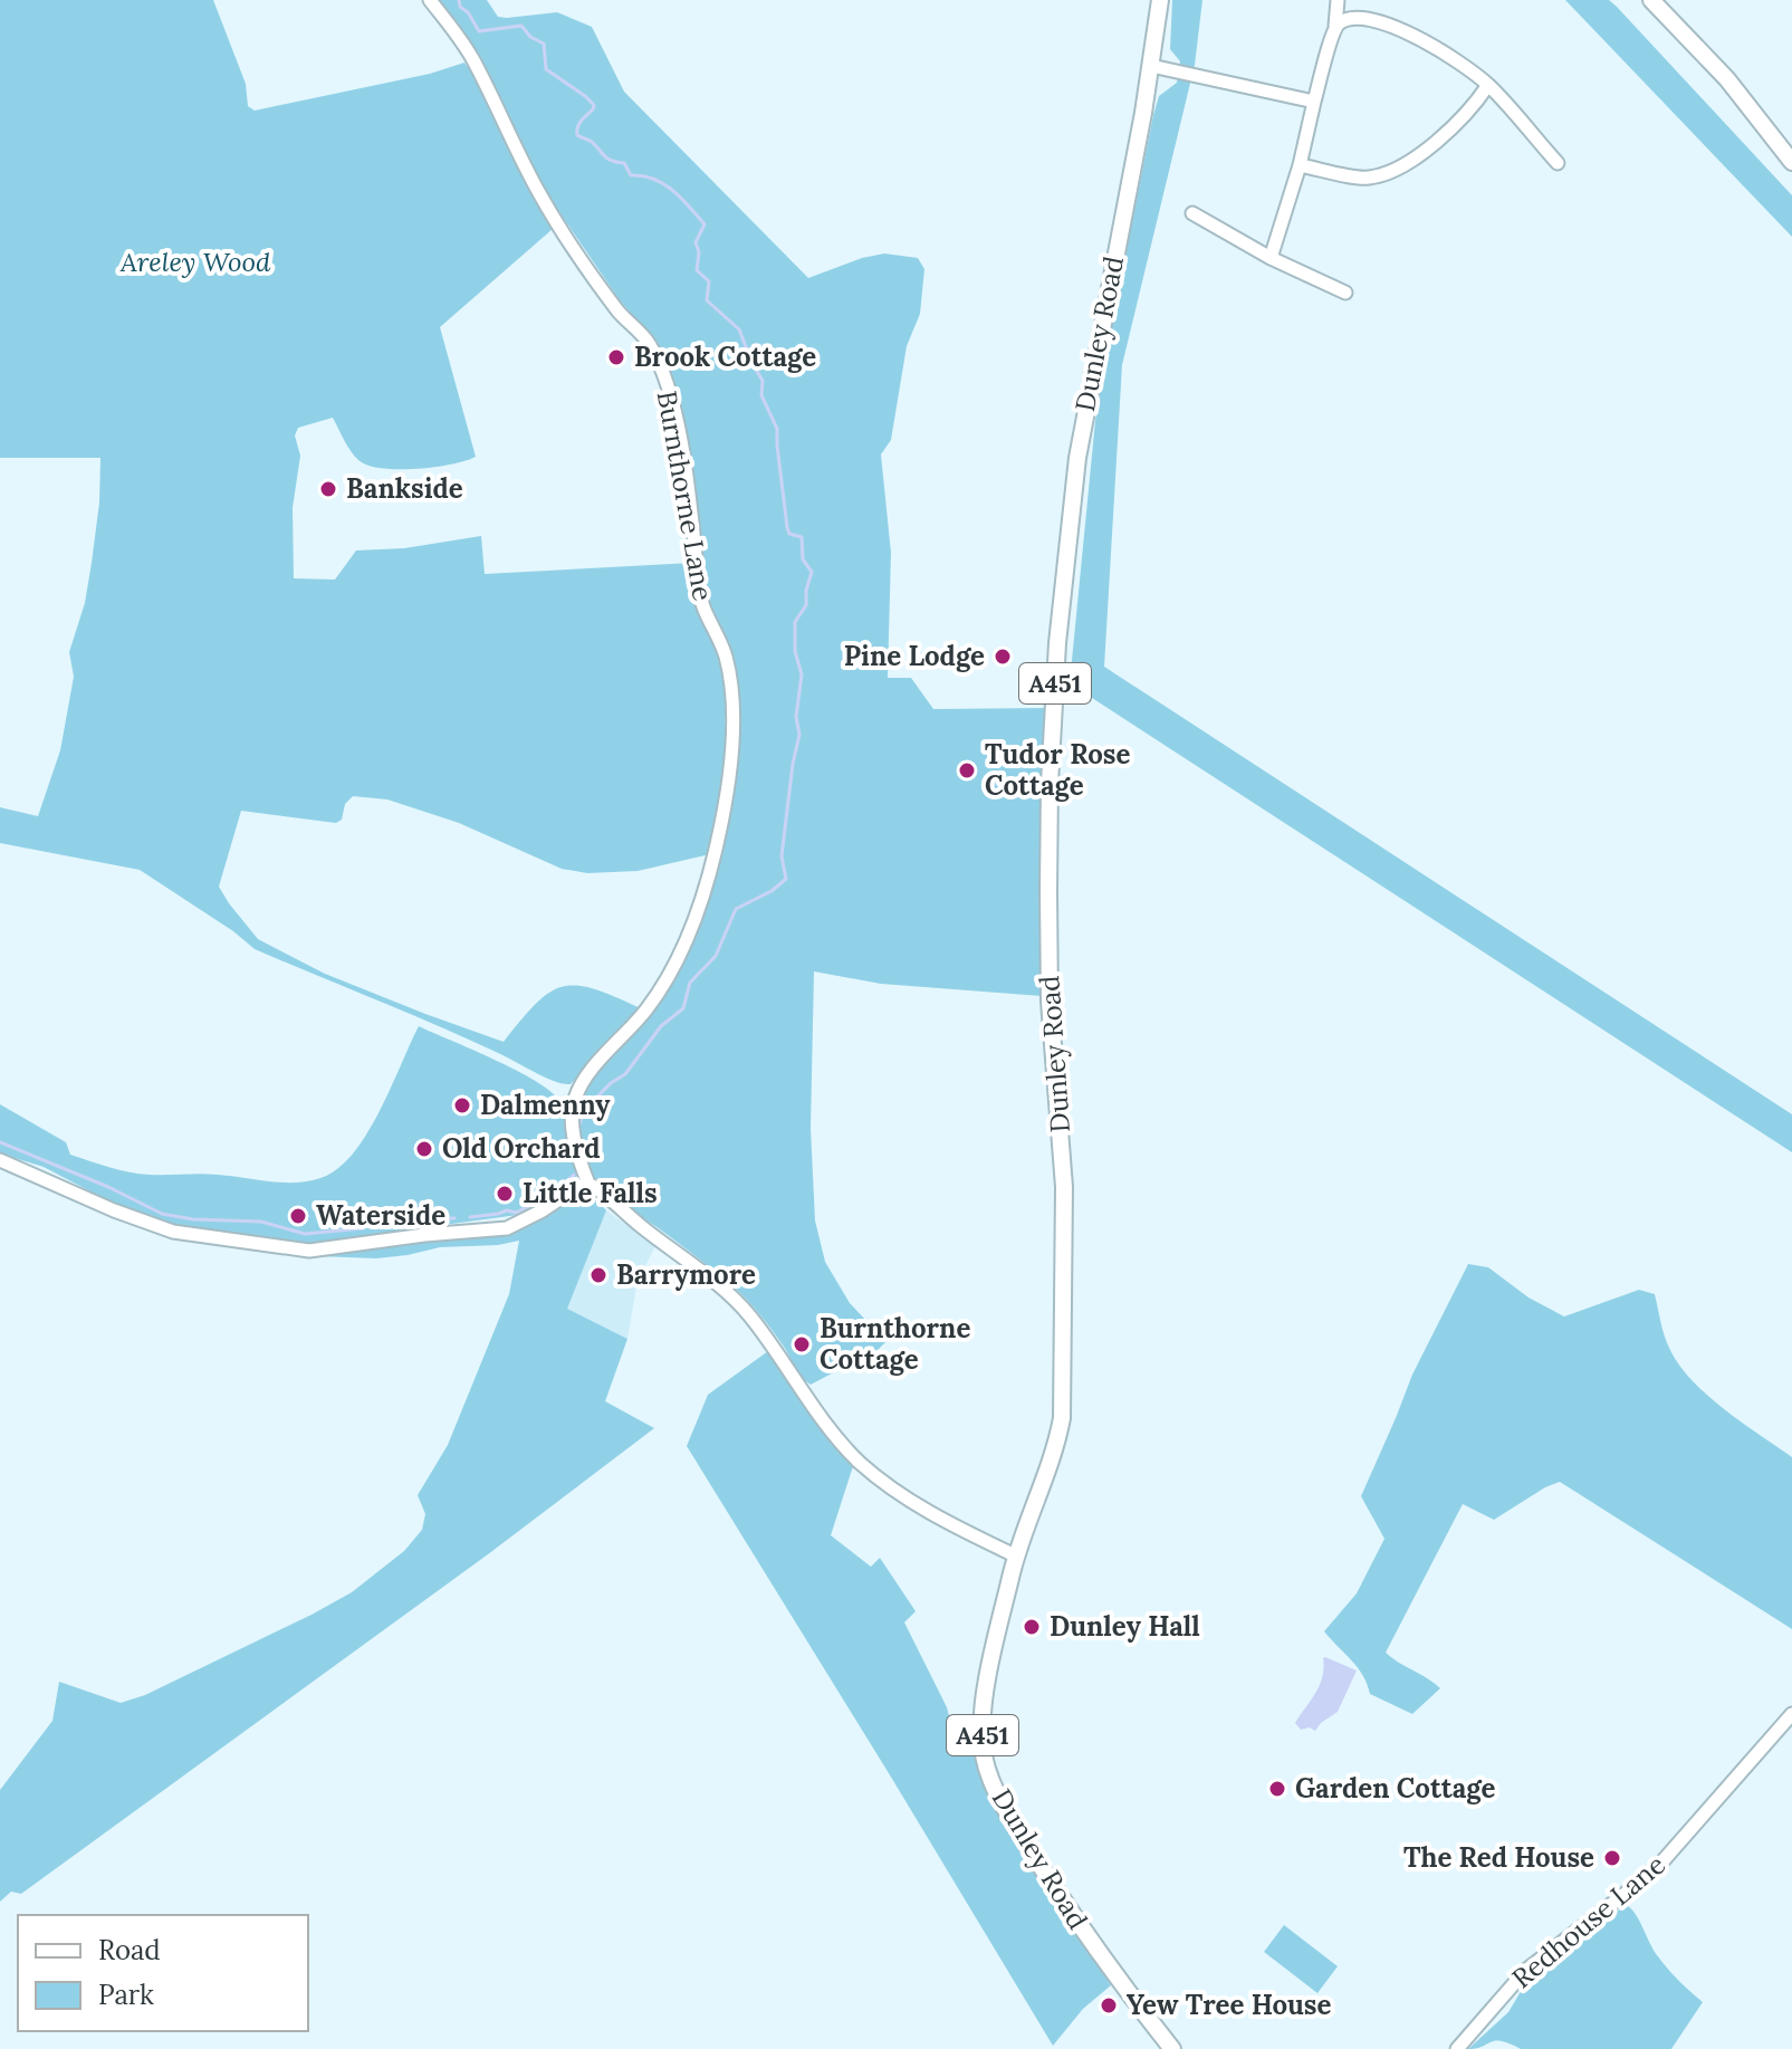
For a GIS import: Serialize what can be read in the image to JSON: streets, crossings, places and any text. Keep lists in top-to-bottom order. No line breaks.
{"streets":{"main road":["Dunley Road","A451"],"street":["Burnthorne Lane","Redhouse Lane"]},"parks":["Areley Wood"],"places":["Brook Cottage","Bankside","Pine Lodge","Tudor Rose Cottage","Dalmenny","Old Orchard","Little Falls","Waterside","Barrymore","Burnthorne Cottage","Dunley Hall","Garden Cottage","The Red House","Yew Tree House"],"legend":["Road","Park"]}
